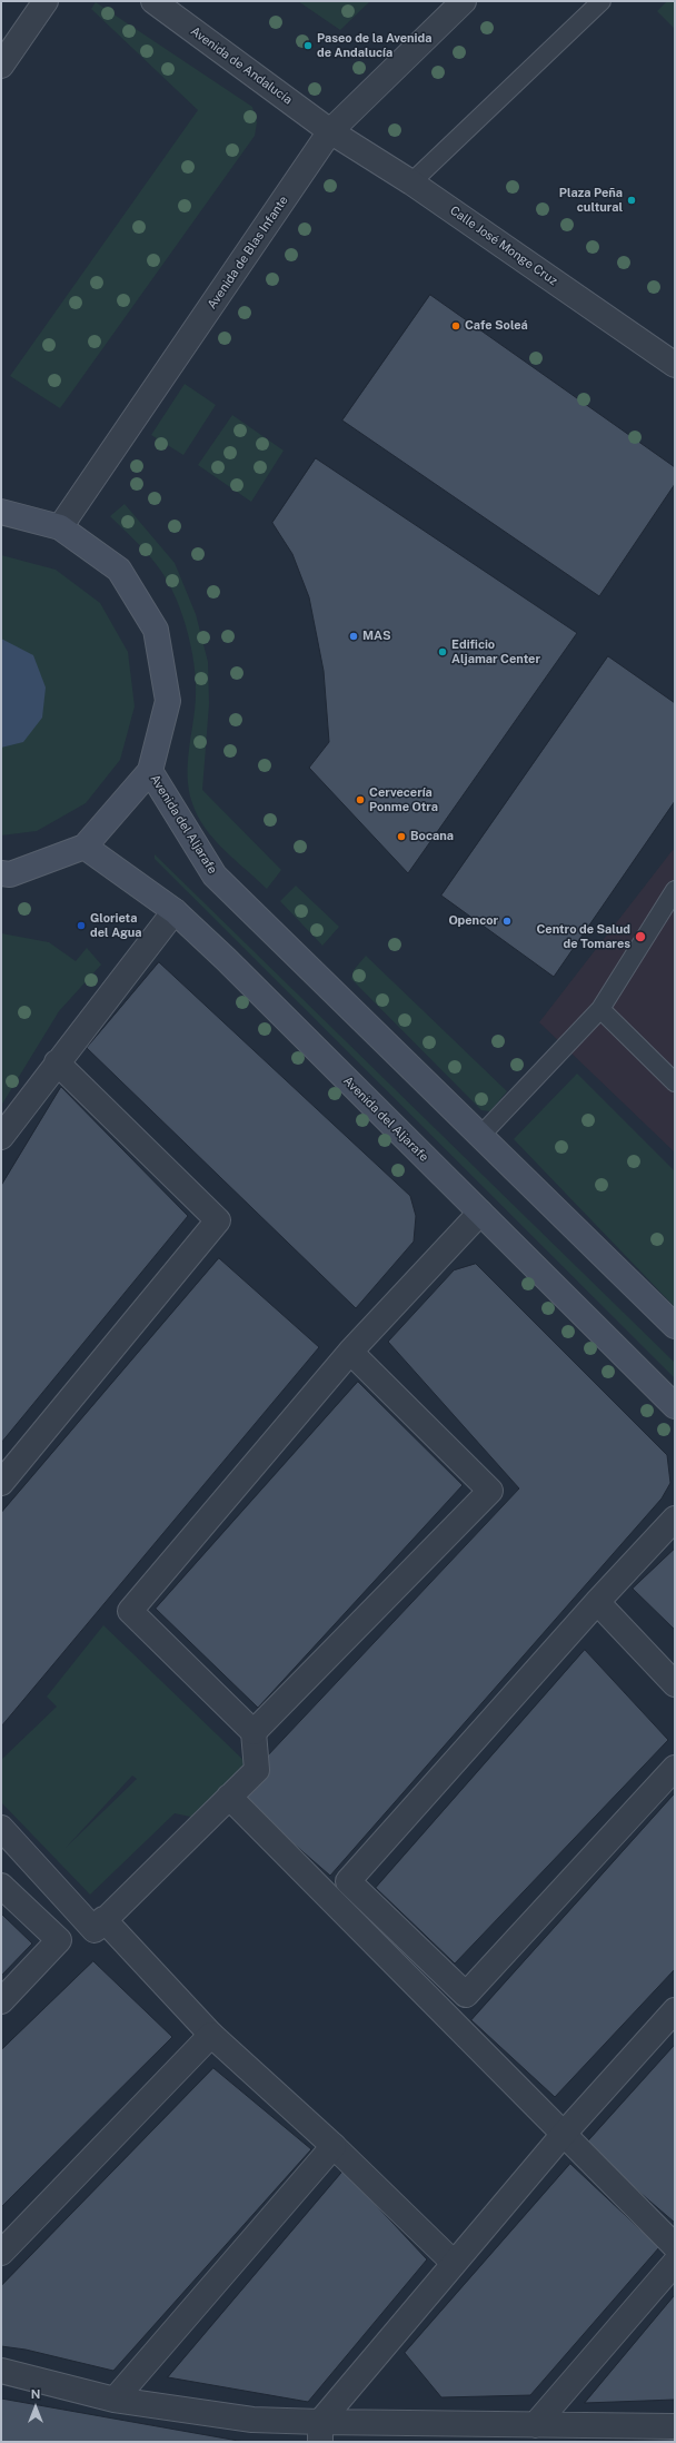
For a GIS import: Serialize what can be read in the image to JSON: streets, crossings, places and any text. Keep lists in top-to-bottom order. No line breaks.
{"streets":{"main road":["Avenida del Aljarafe"],"street":["Avenida de Andalucía","Calle José Monge Cruz","Avenida de Blas Infante"]},"crossings":[["Avenida de Andalucía","Calle José Monge Cruz"],["Avenida de Andalucía","Avenida de Blas Infante"],["Calle José Monge Cruz","Avenida de Blas Infante"]],"places":["Paseo de la Avenida de Andalucía","Plaza Peña cultural","Cafe Soleá","MAS","Edificio Aljamar Center","Cervecería Ponme Otra","Bocana","Opencor","Glorieta del Agua","Centro de Salud de Tomares"],"north":"top"}
